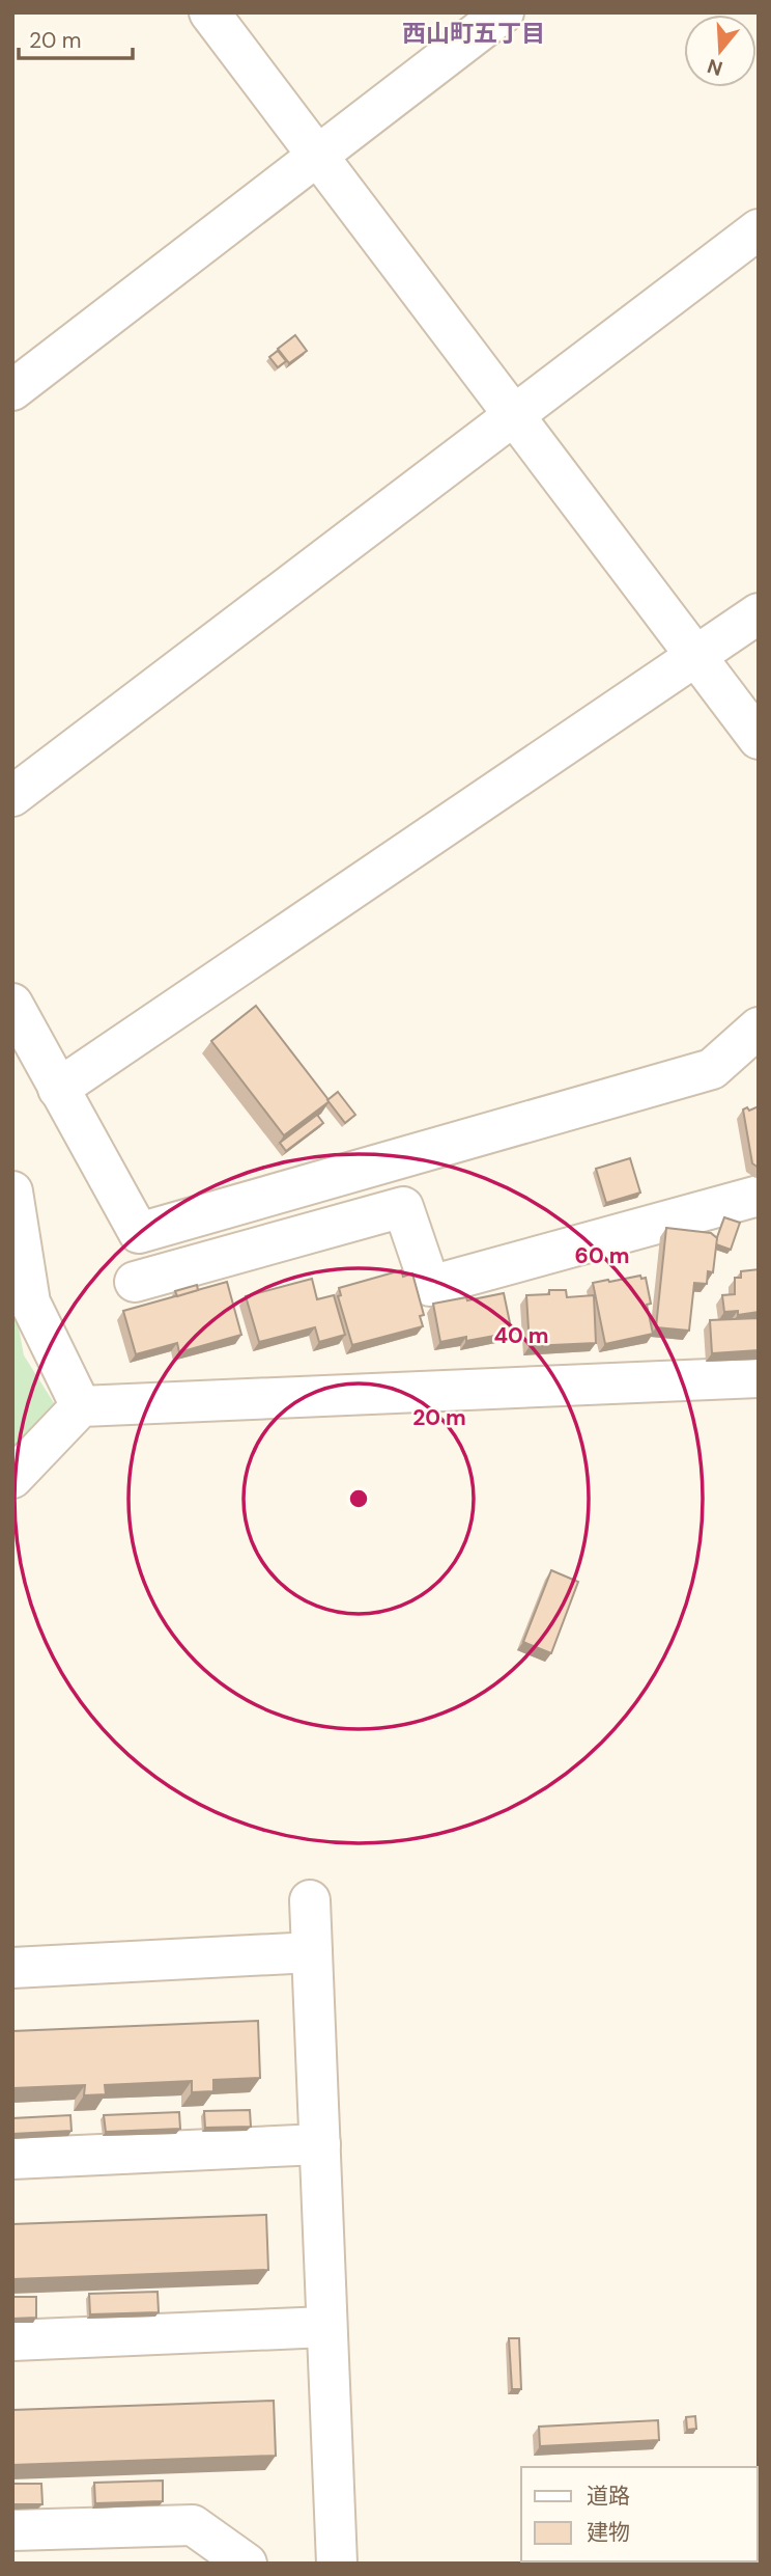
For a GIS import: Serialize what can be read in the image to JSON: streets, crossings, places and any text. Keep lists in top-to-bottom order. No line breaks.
{"districts":["西山町五丁目"],"legend":["道路","建物"],"scale_bar":"20 m","north":"bottom","rings":["60 m","40 m","20 m"]}
